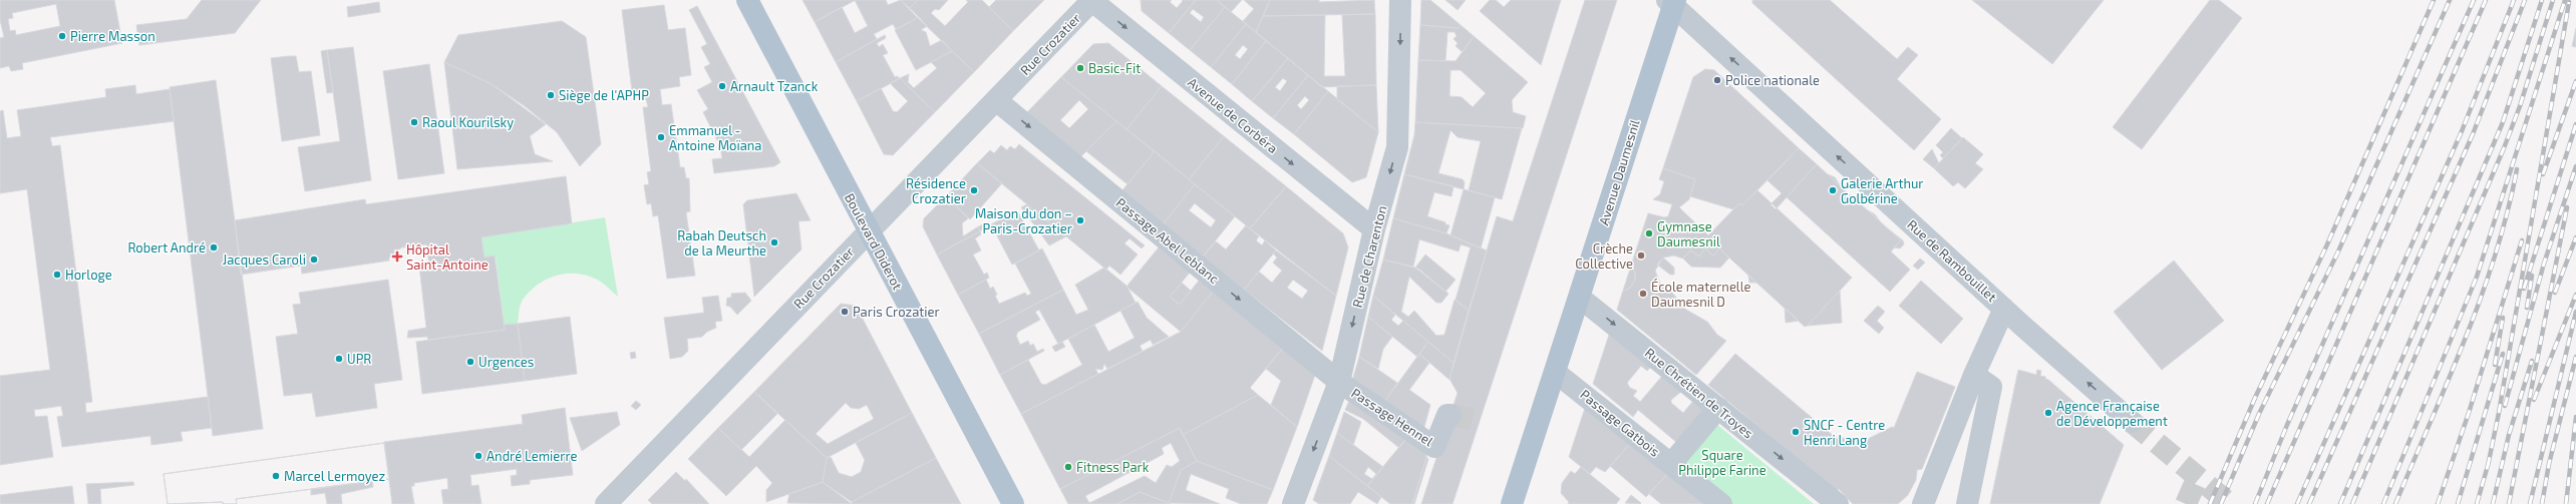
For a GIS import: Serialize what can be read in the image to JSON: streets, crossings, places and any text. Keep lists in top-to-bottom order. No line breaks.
{"streets":{"main road":["Avenue Daumesnil","Boulevard Diderot"],"street":["Rue Crozatier","Avenue de Corbéra","Passage Abel Leblanc","Rue de Charenton","Rue de Rambouillet","Rue Chrétien de Troyes","Passage Hennel","Passage Gatbois"]},"crossings":[["Rue Crozatier","Avenue de Corbéra"],["Rue Crozatier","Passage Abel Leblanc"],["Rue Crozatier","Boulevard Diderot"],["Avenue de Corbéra","Rue de Charenton"],["Avenue Daumesnil","Rue de Rambouillet"],["Avenue Daumesnil","Rue Chrétien de Troyes"],["Avenue Daumesnil","Passage Gatbois"],["Passage Abel Leblanc","Rue de Charenton"],["Passage Abel Leblanc","Passage Hennel"],["Rue de Charenton","Passage Hennel"]],"one_way":["Avenue de Corbéra","Passage Abel Leblanc","Rue de Charenton","Rue de Rambouillet","Rue Chrétien de Troyes"],"parks":["Square Philippe Farine"],"places":{"other":["Pierre Masson","Basic-Fit","Police nationale","Arnault Tzanck","Siège de l'APHP","Raoul Kourilsky","Emmanuel - Antoine Moïana","Résidence Crozatier","Galerie Arthur Golbérine","Maison du don – Paris-Crozatier","Gymnase Daumesnil","Rabah Deutsch de la Meurthe","Robert André","Crèche Collective","Jacques Caroli","Horloge","École maternelle Daumesnil D","Paris Crozatier","UPR","Urgences","Agence Française de Développement","SNCF - Centre Henri Lang","André Lemierre","Fitness Park","Marcel Lermoyez"],"health":["Hôpital Saint-Antoine"]}}
